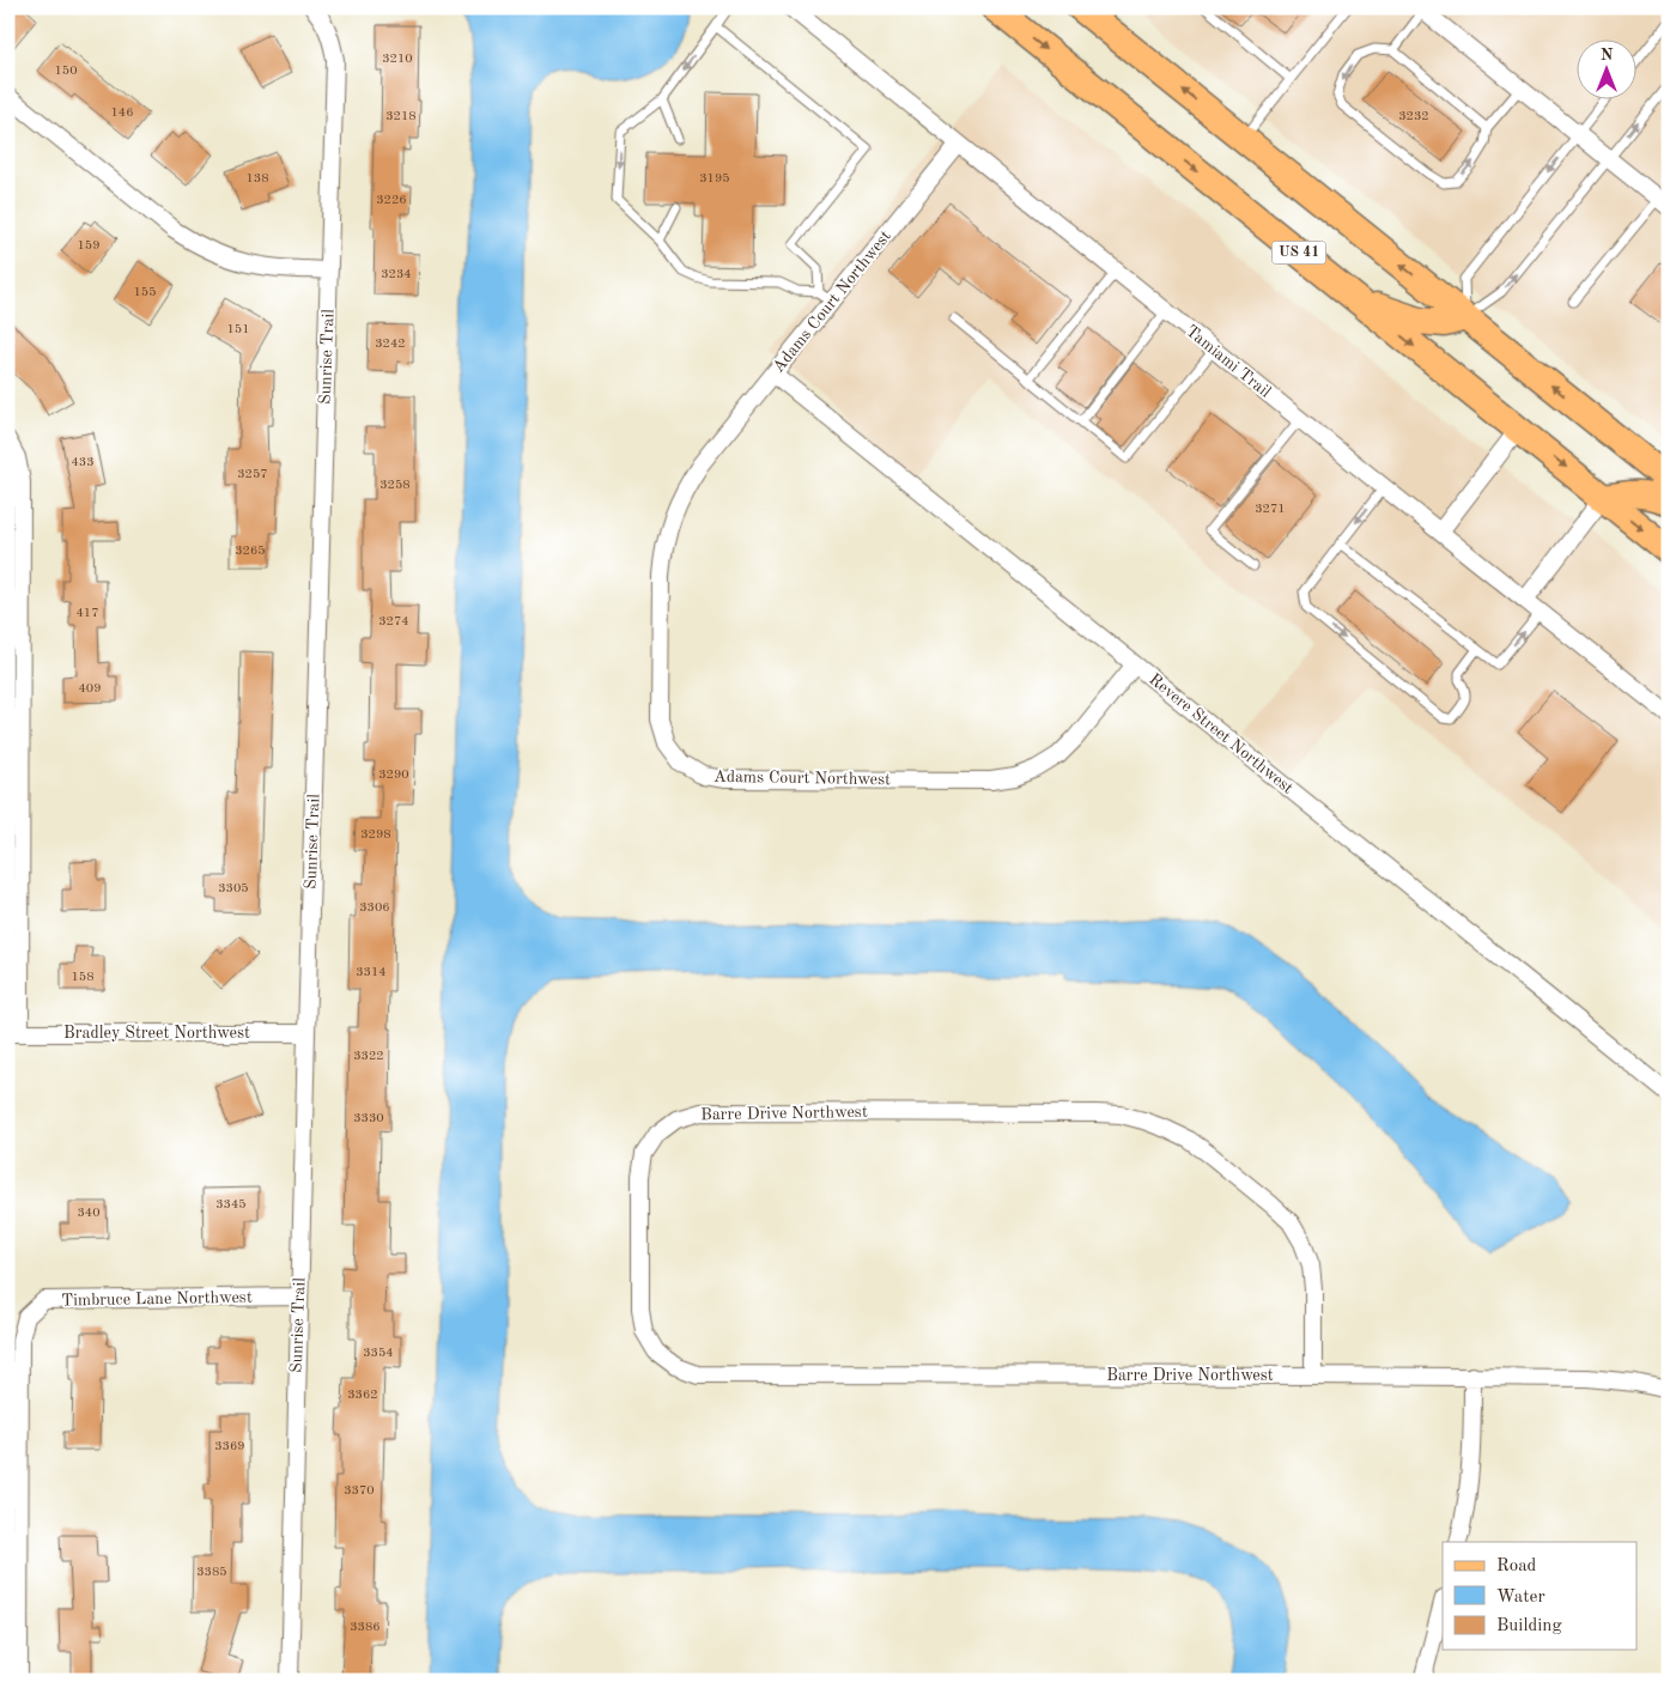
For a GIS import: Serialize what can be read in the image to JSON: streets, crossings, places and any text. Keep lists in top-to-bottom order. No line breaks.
{"streets":{"main road":["US 41"],"street":["Adams Court Northwest","Sunrise Trail","Tamiami Trail","Revere Street Northwest","Bradley Street Northwest","Barre Drive Northwest","Timbruce Lane Northwest"]},"crossings":[["Adams Court Northwest","Tamiami Trail"],["Adams Court Northwest","Revere Street Northwest"],["Sunrise Trail","Bradley Street Northwest"],["Sunrise Trail","Timbruce Lane Northwest"]],"house_numbers":["3210","150","146","3218","3232","138","3195","3226","159","3234","155","151","3242","433","3257","3258","3271","3265","417","3274","409","3290","3298","3305","3306","3314","158","3322","3330","3345","340","3354","3362","3369","3370","3385","3386"],"legend":["Road","Water","Building"],"north":"top"}
